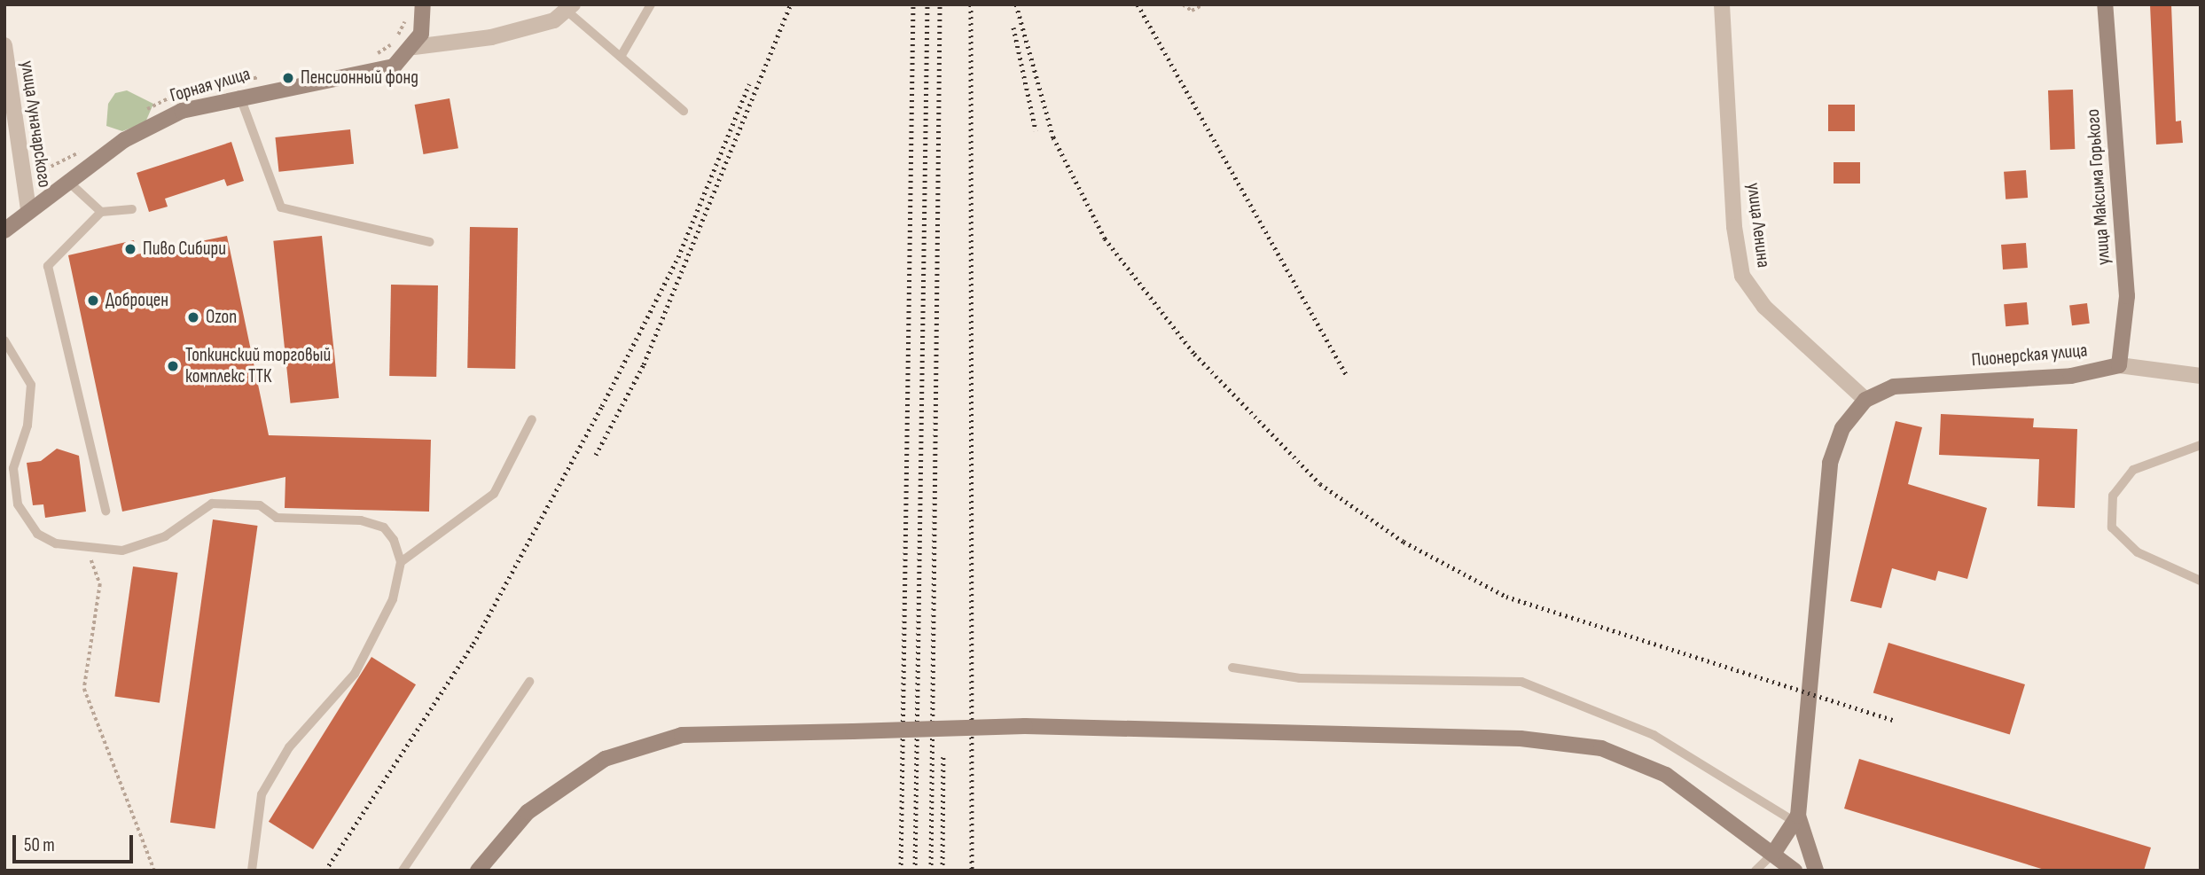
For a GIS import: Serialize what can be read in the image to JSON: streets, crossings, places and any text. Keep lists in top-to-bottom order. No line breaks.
{"streets":{"street":["Горная улица","улица Луначарского","улица Максима Горького","улица Ленина","Пионерская улица"]},"crossings":[["Горная улица","улица Луначарского"],["улица Максима Горького","Пионерская улица"],["улица Ленина","Пионерская улица"]],"places":["Пенсионный фонд","Пиво Сибири","Доброцен","Ozon","Топкинский торговый комплекс ТТК"],"scale_bar":"50 m"}
